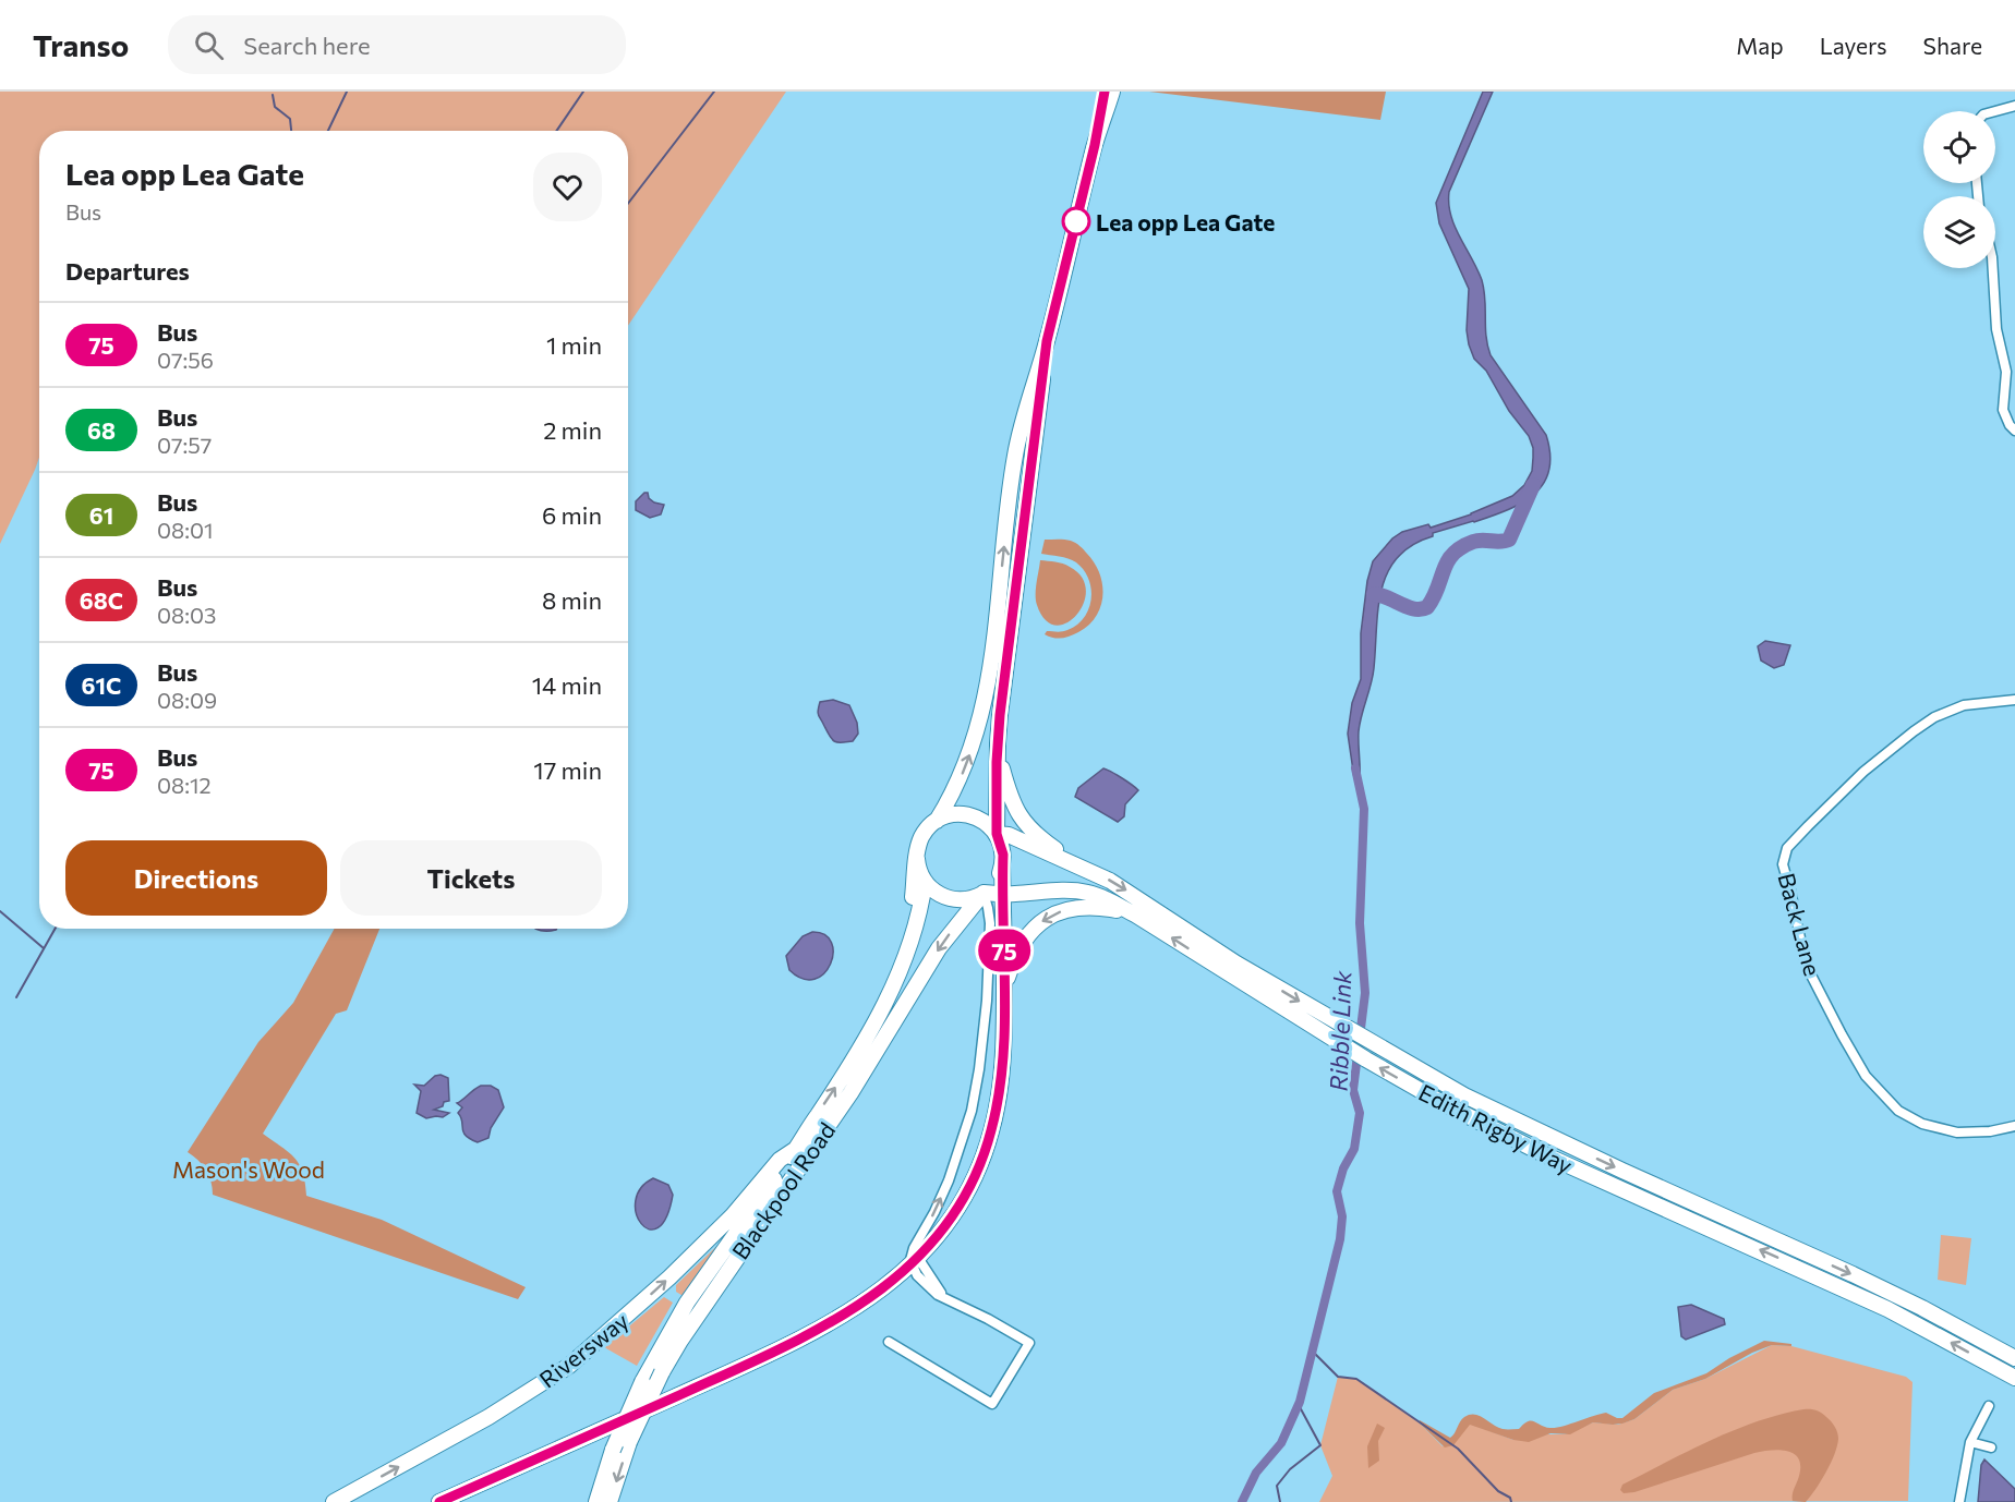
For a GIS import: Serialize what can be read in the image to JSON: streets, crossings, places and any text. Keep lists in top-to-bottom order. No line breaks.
{"streets":{"highway":["Edith Rigby Way","Blackpool Road","Riversway"],"street":["Back Lane"]},"crossings":[["Edith Rigby Way","Blackpool Road"],["Blackpool Road","Riversway"]],"water":["Ribble Link"],"parks":["Mason's Wood"],"places":["Lea opp Lea Gate"],"lines":["bus line 75"],"page":{"header":"Transo","search":"Search here","nav":["Map","Layers","Share"],"on_map":"75","heading":[["Lea opp Lea Gate","Bus"],"Departures"],"list":[{"mark":"75","name":"Bus","note":"07:56","value":"1 min"},{"mark":"68","name":"Bus","note":"07:57","value":"2 min"},{"mark":"61","name":"Bus","note":"08:01","value":"6 min"},{"mark":"68C","name":"Bus","note":"08:03","value":"8 min"},{"mark":"61C","name":"Bus","note":"08:09","value":"14 min"},{"mark":"75","name":"Bus","note":"08:12","value":"17 min"}],"buttons":["Directions","Tickets"]}}
